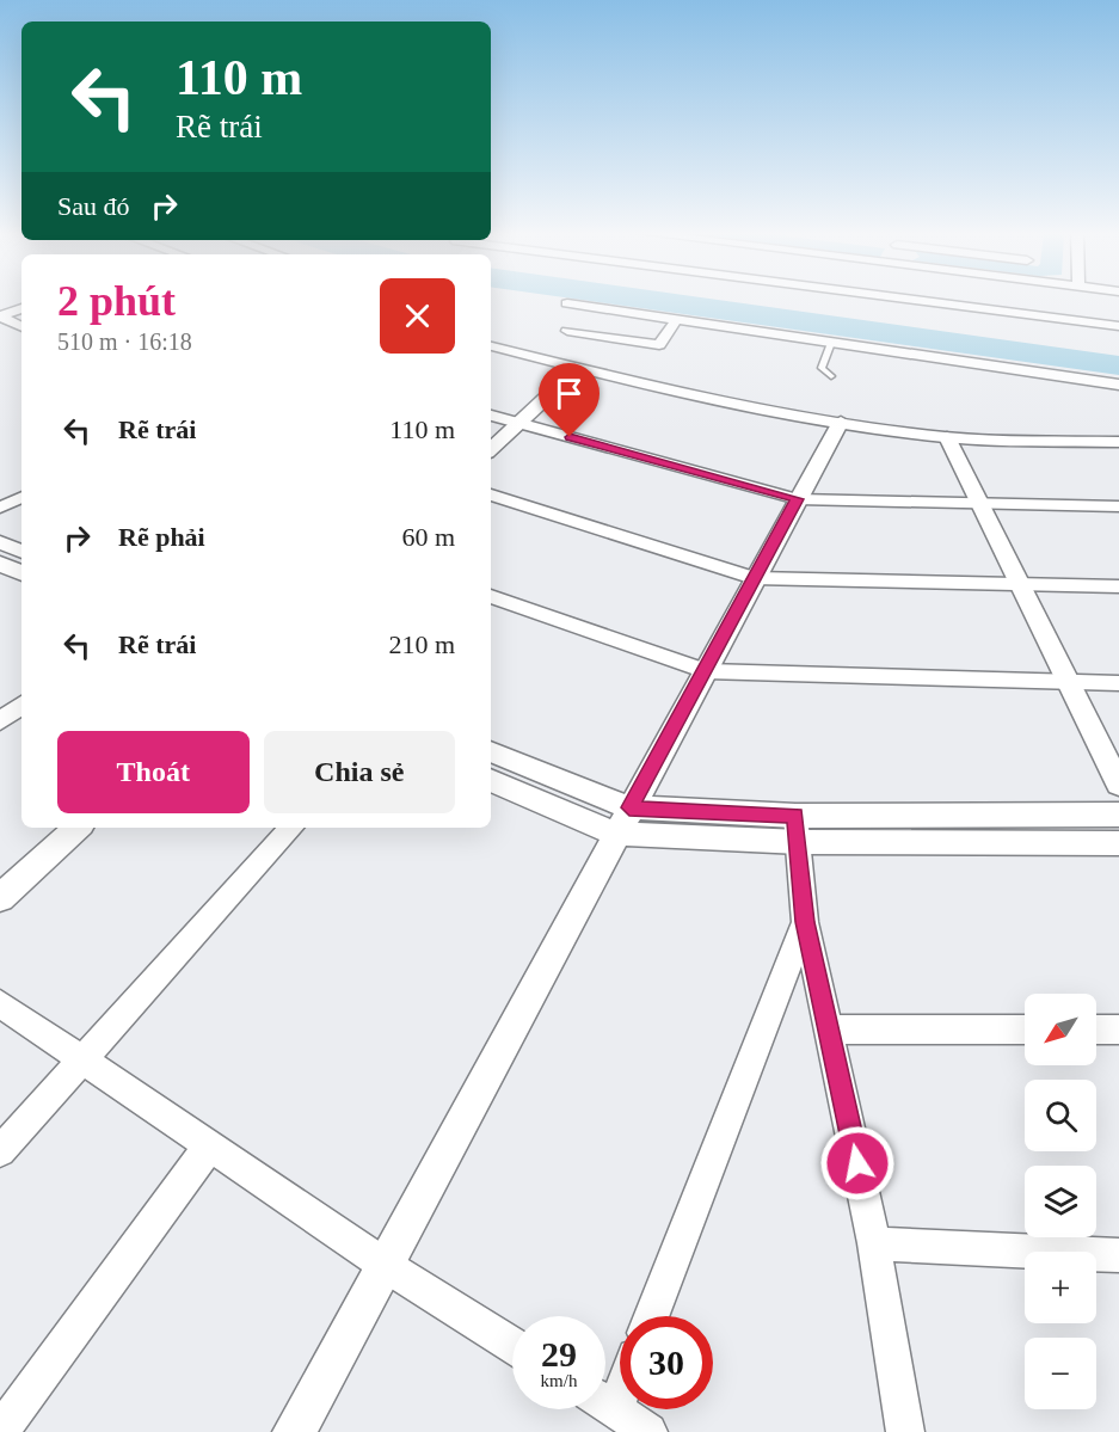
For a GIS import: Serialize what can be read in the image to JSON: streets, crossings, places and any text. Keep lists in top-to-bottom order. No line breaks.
{"north":"bottom left","page":{"turn":["110 m","Rẽ trái"],"then":"Sau đó","heading":["2 phút","510 m · 16:18"],"list":[{"name":"Rẽ trái","value":"110 m"},{"name":"Rẽ phải","value":"60 m"},{"name":"Rẽ trái","value":"210 m"}],"buttons":["Thoát","Chia sẻ"],"map_buttons":["+","−"],"speed":"29 km/h","limit":"30"}}
